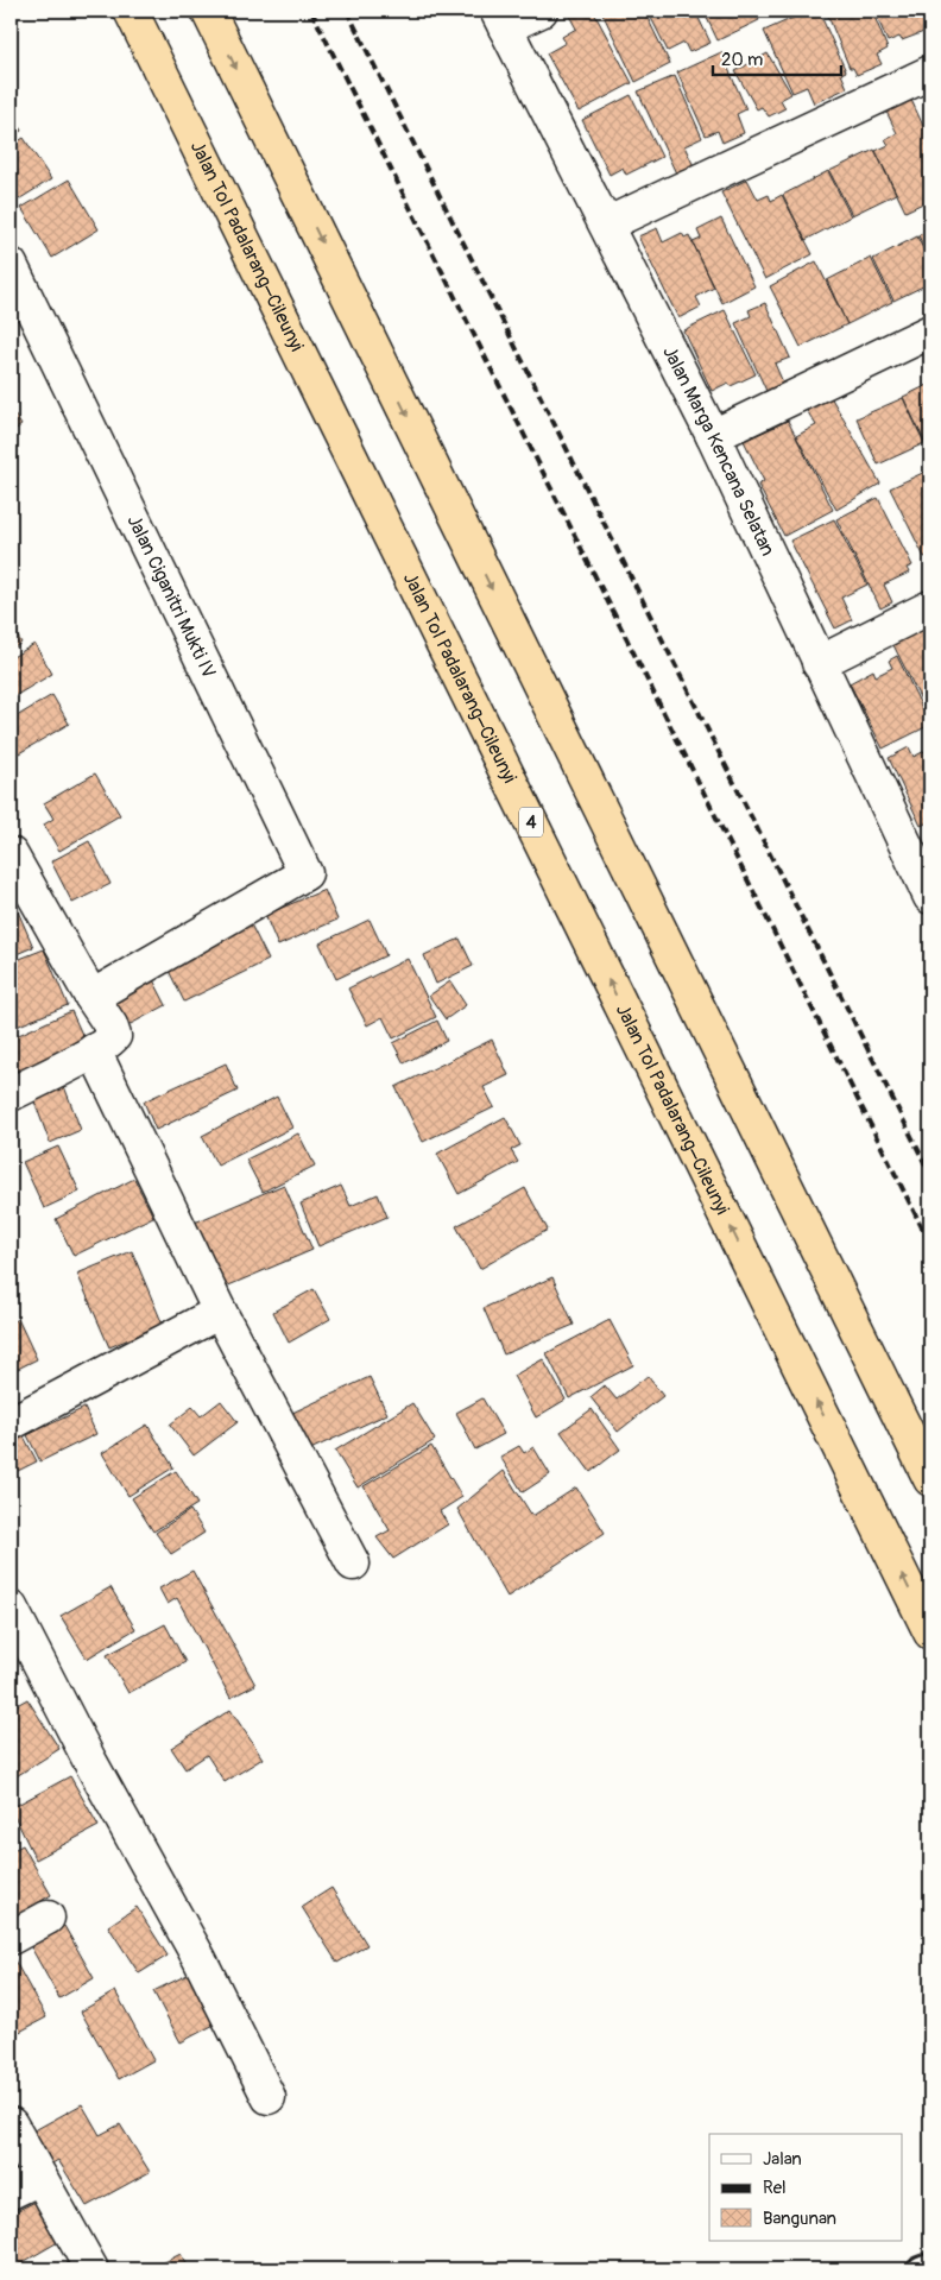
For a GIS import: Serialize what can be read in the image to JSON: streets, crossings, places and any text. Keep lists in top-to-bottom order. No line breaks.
{"streets":{"highway":["Jalan Tol Padalarang–Cileunyi","4"],"street":["Jalan Marga Kencana Selatan","Jalan Ciganitri Mukti IV"]},"legend":["Jalan","Rel","Bangunan"],"scale_bar":"20 m"}
